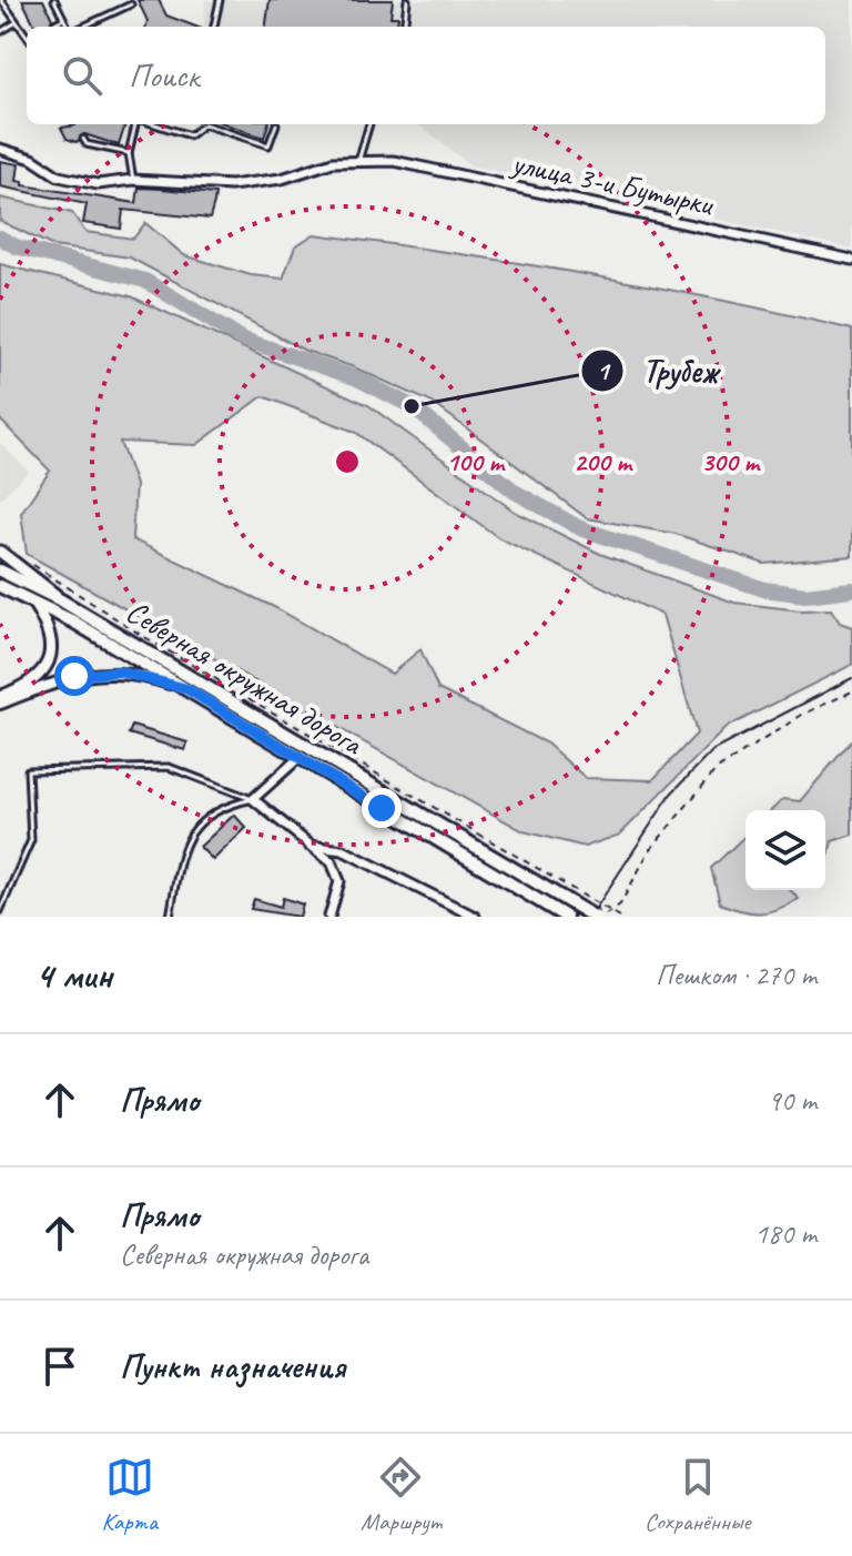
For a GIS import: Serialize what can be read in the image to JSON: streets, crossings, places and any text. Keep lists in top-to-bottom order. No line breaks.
{"streets":{"main road":["Северная окружная дорога"],"street":["улица 3-и Бутырки"]},"places":["Трубеж"],"page":{"search":"Поиск","heading":["4 мин","Пешком · 270 m"],"list":[["Прямо","90 m"],["Прямо","Северная окружная дорога","180 m"],"Пункт назначения"],"nav":["Карта","Маршрут","Сохранённые"]},"rings":["100 m","200 m","300 m"]}
